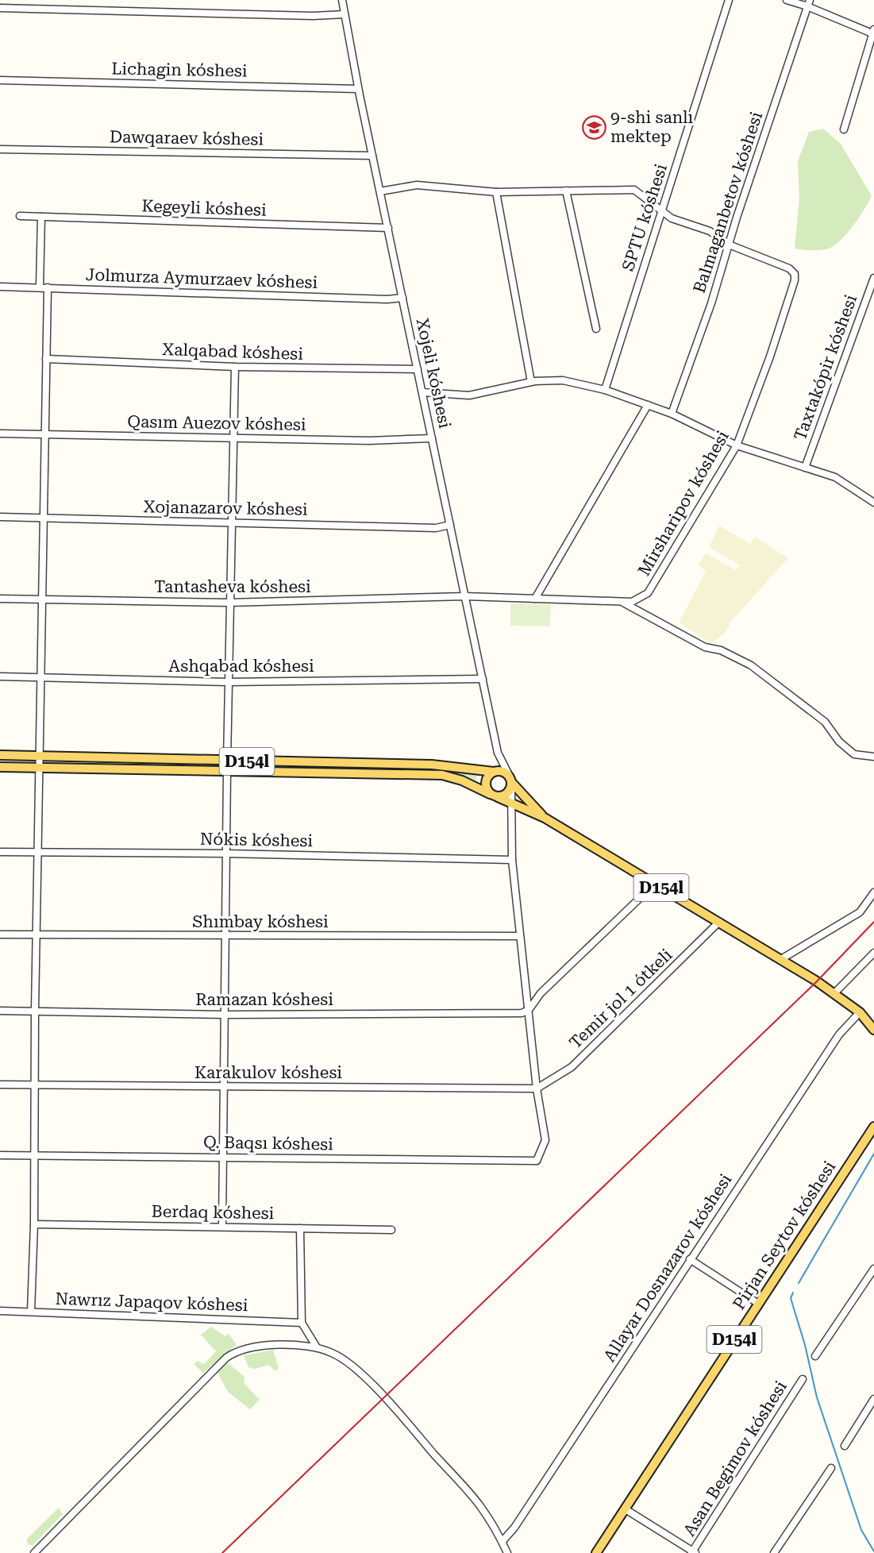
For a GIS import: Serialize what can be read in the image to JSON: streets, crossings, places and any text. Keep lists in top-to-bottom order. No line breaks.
{"streets":{"main road":["D154l","Pirjan Seytov kóshesi"],"street":["Lichagin kóshesi","Dawqaraev kóshesi","Balmaganbetov kóshesi","Kegeyli kóshesi","SPTU kóshesi","Jolmurza Aymurzaev kóshesi","Xalqabad kóshesi","Taxtakópir kóshesi","Xojeli kóshesi","Qasım Auezov kóshesi","Mirsharipov kóshesi","Xojanazarov kóshesi","Tantasheva kóshesi","Ashqabad kóshesi","Nókis kóshesi","Shımbay kóshesi","Temir jol 1 ótkeli","Ramazan kóshesi","Karakulov kóshesi","Q. Baqsı kóshesi","Berdaq kóshesi","Allayar Dosnazarov kóshesi","Nawrız Japaqov kóshesi","Asan Begimov kóshesi"]},"crossings":[["Lichagin kóshesi","Xojeli kóshesi"],["Dawqaraev kóshesi","Xojeli kóshesi"],["Balmaganbetov kóshesi","Mirsharipov kóshesi"],["Kegeyli kóshesi","Xojeli kóshesi"],["Jolmurza Aymurzaev kóshesi","Xojeli kóshesi"],["Xalqabad kóshesi","Xojeli kóshesi"],["Xojeli kóshesi","Qasım Auezov kóshesi"],["Xojeli kóshesi","Mirsharipov kóshesi"],["Xojeli kóshesi","Xojanazarov kóshesi"],["Xojeli kóshesi","Tantasheva kóshesi"],["Xojeli kóshesi","Ashqabad kóshesi"],["Mirsharipov kóshesi","Tantasheva kóshesi"],["D154l","Temir jol 1 ótkeli"],["D154l","Allayar Dosnazarov kóshesi"],["Temir jol 1 ótkeli","Karakulov kóshesi"],["Temir jol 1 ótkeli","Q. Baqsı kóshesi"],["Karakulov kóshesi","Q. Baqsı kóshesi"]],"places":{"school or university":["9-shi sanlı mektep"]}}
